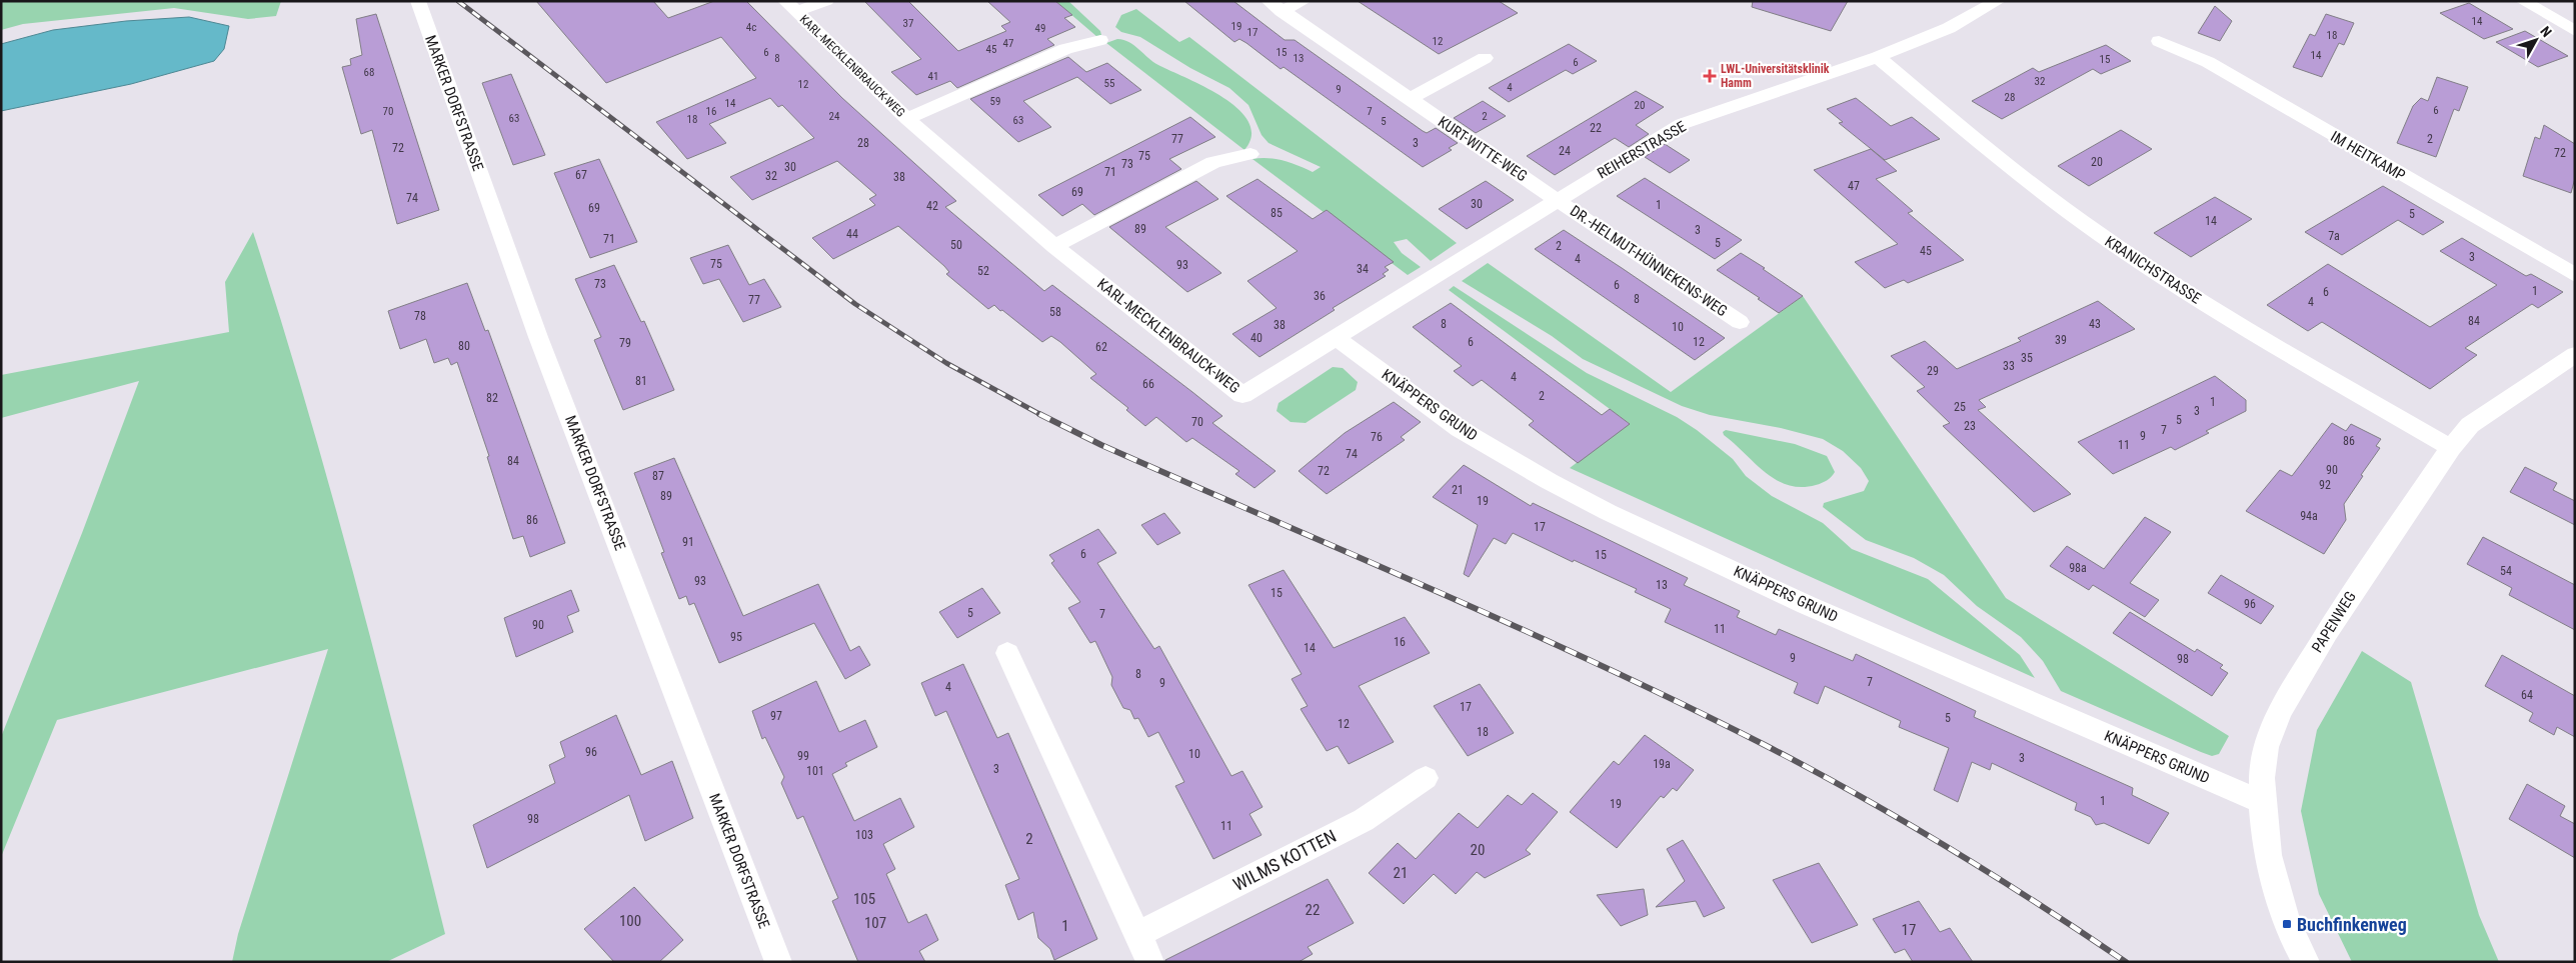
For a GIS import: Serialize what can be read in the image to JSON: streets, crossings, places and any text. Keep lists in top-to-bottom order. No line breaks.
{"streets":{"street":["KARL-MECKLENBRAUCK-WEG","MARKER DORFSTRASSE","KURT-WITTE-WEG","REIHERSTRASSE","IM HEITKAMP","DR.-HELMUT-HÜNNEKENS-WEG","KRANICHSTRASSE","KNÄPPERS GRUND","PAPENWEG","WILMS KOTTEN"]},"crossings":[["KARL-MECKLENBRAUCK-WEG","REIHERSTRASSE"],["KARL-MECKLENBRAUCK-WEG","KNÄPPERS GRUND"],["KURT-WITTE-WEG","REIHERSTRASSE"],["KURT-WITTE-WEG","DR.-HELMUT-HÜNNEKENS-WEG"],["REIHERSTRASSE","DR.-HELMUT-HÜNNEKENS-WEG"],["REIHERSTRASSE","KRANICHSTRASSE"],["REIHERSTRASSE","KNÄPPERS GRUND"],["KRANICHSTRASSE","PAPENWEG"],["KNÄPPERS GRUND","PAPENWEG"]],"places":{"health":["LWL-Universitätsklinik Hamm"],"transit":["Buchfinkenweg"]},"house_numbers":["14","37","19","4c","49","17","18","12","47","45","6","15","14","8","13","15","6","68","41","32","55","12","4","9","28","59","14","20","6","70","16","7","24","2","63","18","63","5","22","77","2","28","3","72","24","72","75","20","73","30","71","67","32","38","47","69","74","30","1","42","69","85","5","14","89","3","44","7a","71","5","50","2","45","3","4","75","93","34","52","73","6","1","6","36","8","77","4","58","78","84","8","43","38","10","40","39","6","12","79","80","62","35","33","29","4","81","66","2","82","1","25","3","5","70","23","7","9","76","86","11","74","84","90","72","87","92","21","89","19","94a","86","17","91","6","15","98a","54","93","13","15","96","5","7","90","11","95","16","14","9","98","8","7","9","4","64","17","97","5","12","18","96","10","99","3","19a","3","101","1","19","98","11","103","2","20","21","105","22","100","107","1","17"],"north":"top right"}
